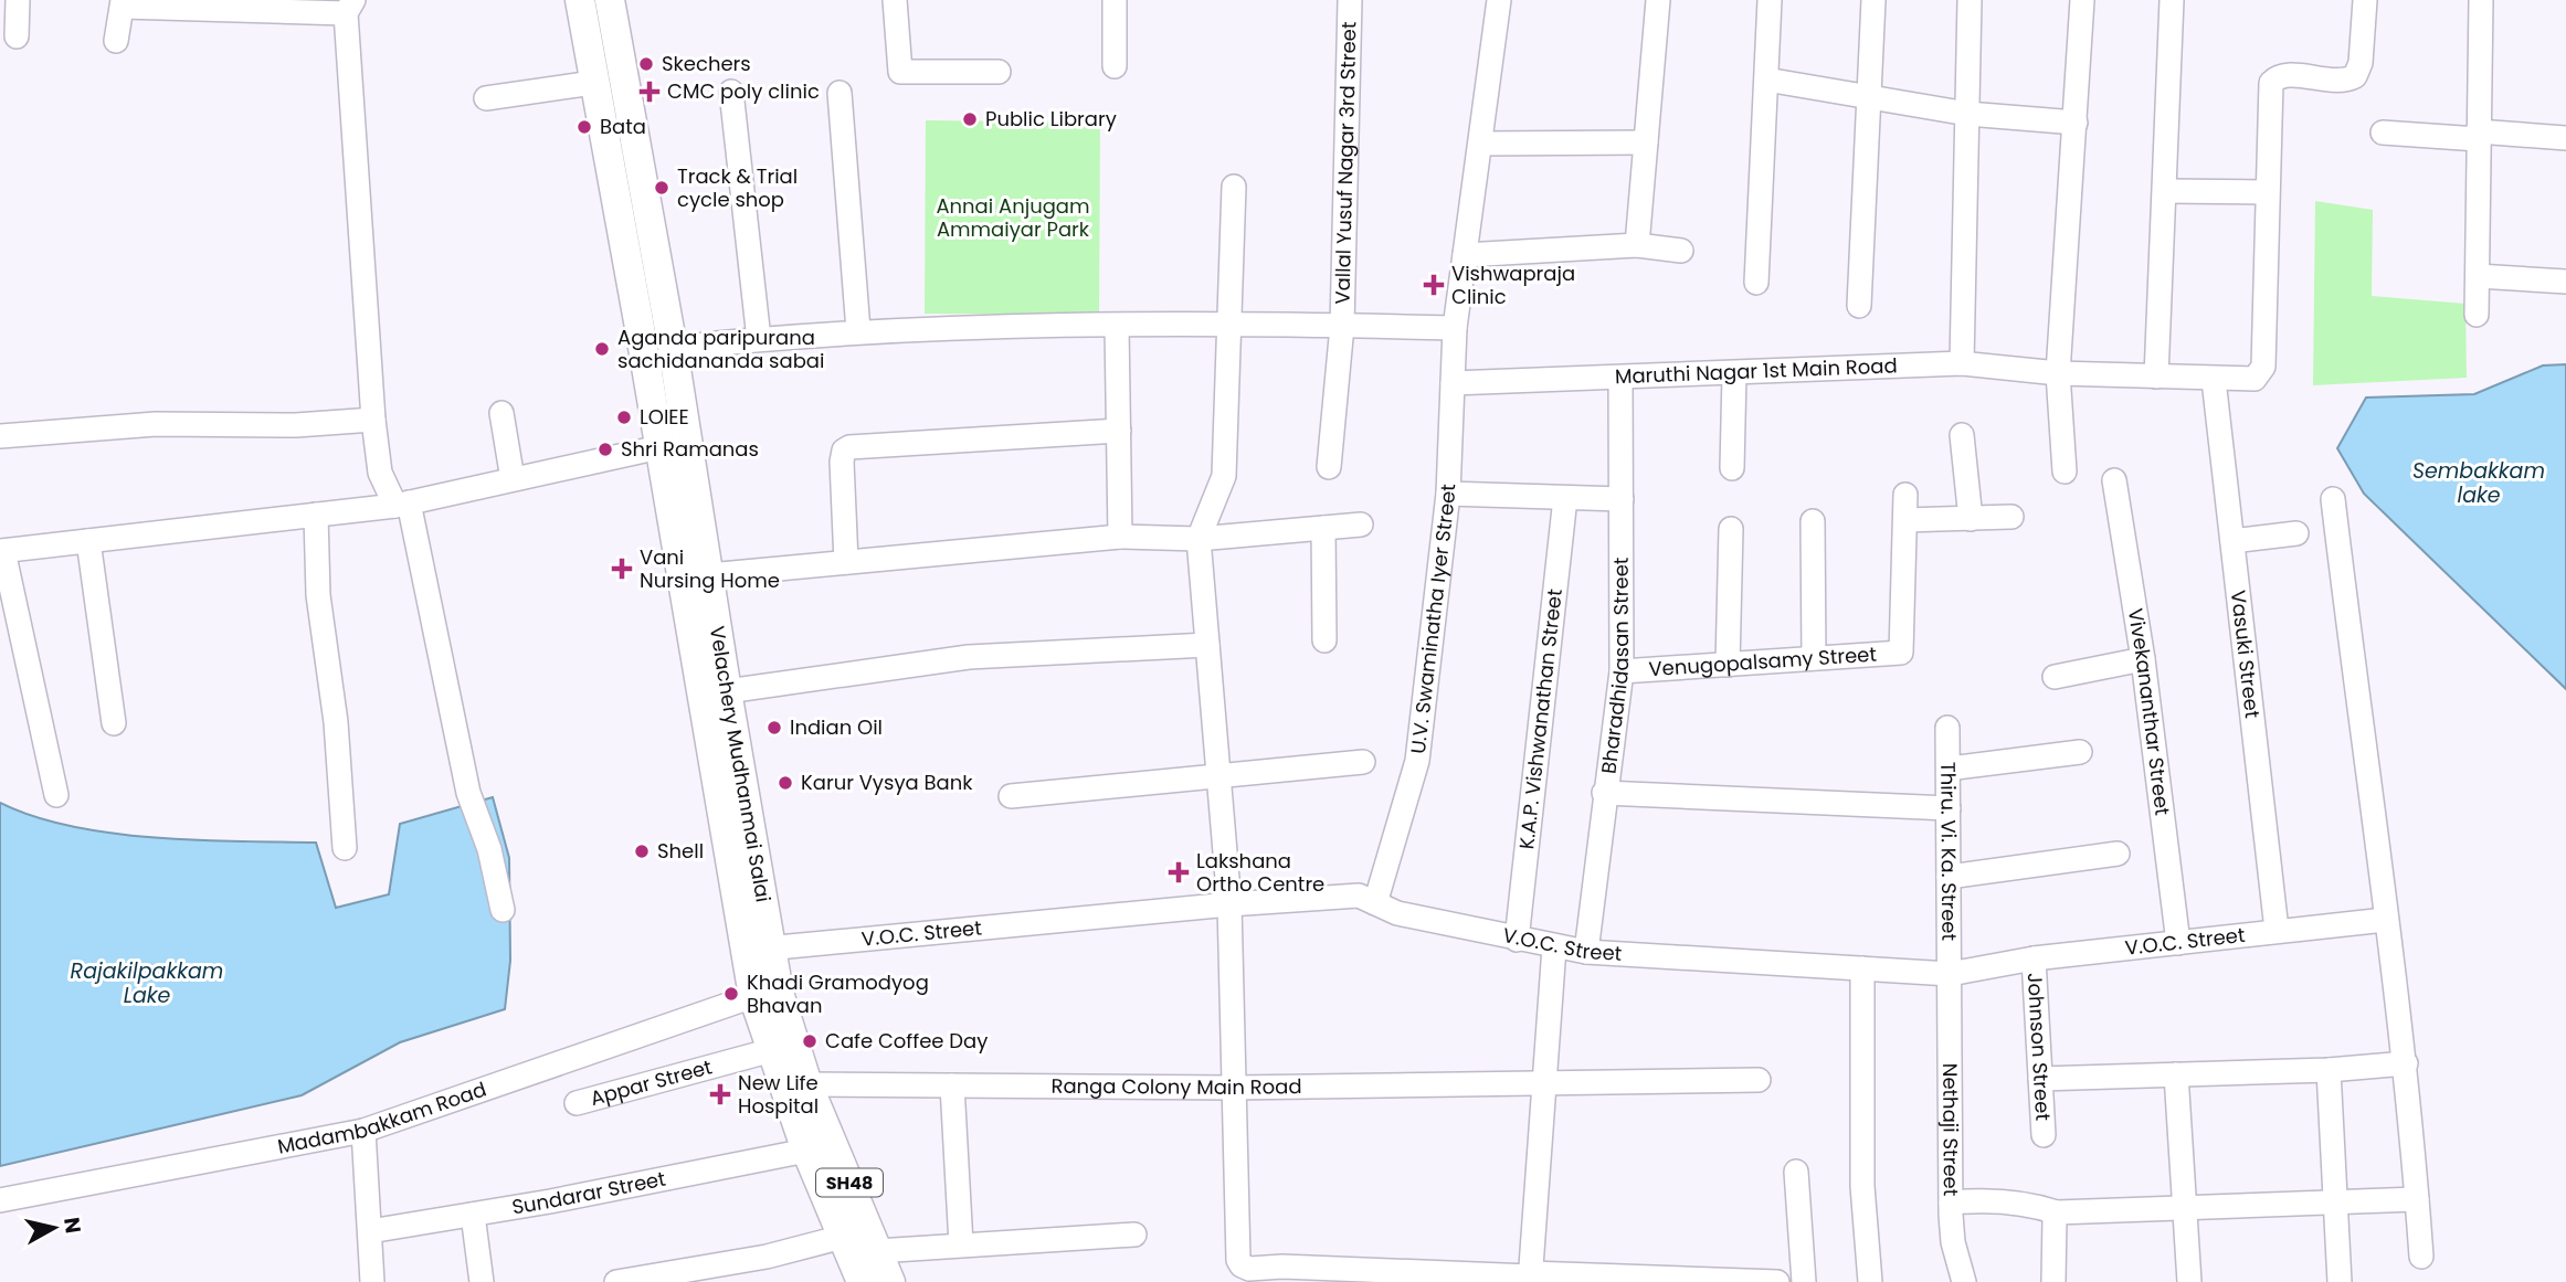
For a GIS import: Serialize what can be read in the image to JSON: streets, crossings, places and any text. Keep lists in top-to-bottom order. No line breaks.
{"streets":{"main road":["Velachery Mudhanmai Salai","SH48"],"street":["Vallal Yusuf Nagar 3rd Street","Maruthi Nagar 1st Main Road","U.V. Swaminatha Iyer Street","Vasuki Street","Venugopalsamy Street","Bharadhidasan Street","Vivekananthar Street","K.A.P. Vishwanathan Street","Thiru. Vi. Ka. Street","V.O.C. Street","Johnson Street","Appar Street","Ranga Colony Main Road","Madambakkam Road","Nethaji Street","Sundarar Street"]},"crossings":[["Maruthi Nagar 1st Main Road","U.V. Swaminatha Iyer Street"],["Maruthi Nagar 1st Main Road","Vasuki Street"],["Maruthi Nagar 1st Main Road","Bharadhidasan Street"],["U.V. Swaminatha Iyer Street","V.O.C. Street"],["Vasuki Street","V.O.C. Street"],["Venugopalsamy Street","Bharadhidasan Street"],["Bharadhidasan Street","V.O.C. Street"],["Vivekananthar Street","V.O.C. Street"],["K.A.P. Vishwanathan Street","V.O.C. Street"],["Velachery Mudhanmai Salai","V.O.C. Street"],["Velachery Mudhanmai Salai","Appar Street"],["Velachery Mudhanmai Salai","Ranga Colony Main Road"],["Velachery Mudhanmai Salai","Madambakkam Road"],["Velachery Mudhanmai Salai","Sundarar Street"],["Thiru. Vi. Ka. Street","V.O.C. Street"],["Thiru. Vi. Ka. Street","Nethaji Street"],["V.O.C. Street","Johnson Street"],["V.O.C. Street","Nethaji Street"]],"water":["Sembakkam lake","Rajakilpakkam Lake"],"parks":["Annai Anjugam Ammaiyar Park"],"places":{"other":["Skechers","Public Library","Bata","Track & Trial cycle shop","Aganda paripurana sachidananda sabai","LOIEE","Shri Ramanas","Indian Oil","Karur Vysya Bank","Shell","Khadi Gramodyog Bhavan","Cafe Coffee Day"],"health":["CMC poly clinic","Vishwapraja Clinic","Vani Nursing Home","Lakshana Ortho Centre","New Life Hospital"]},"north":"right"}
